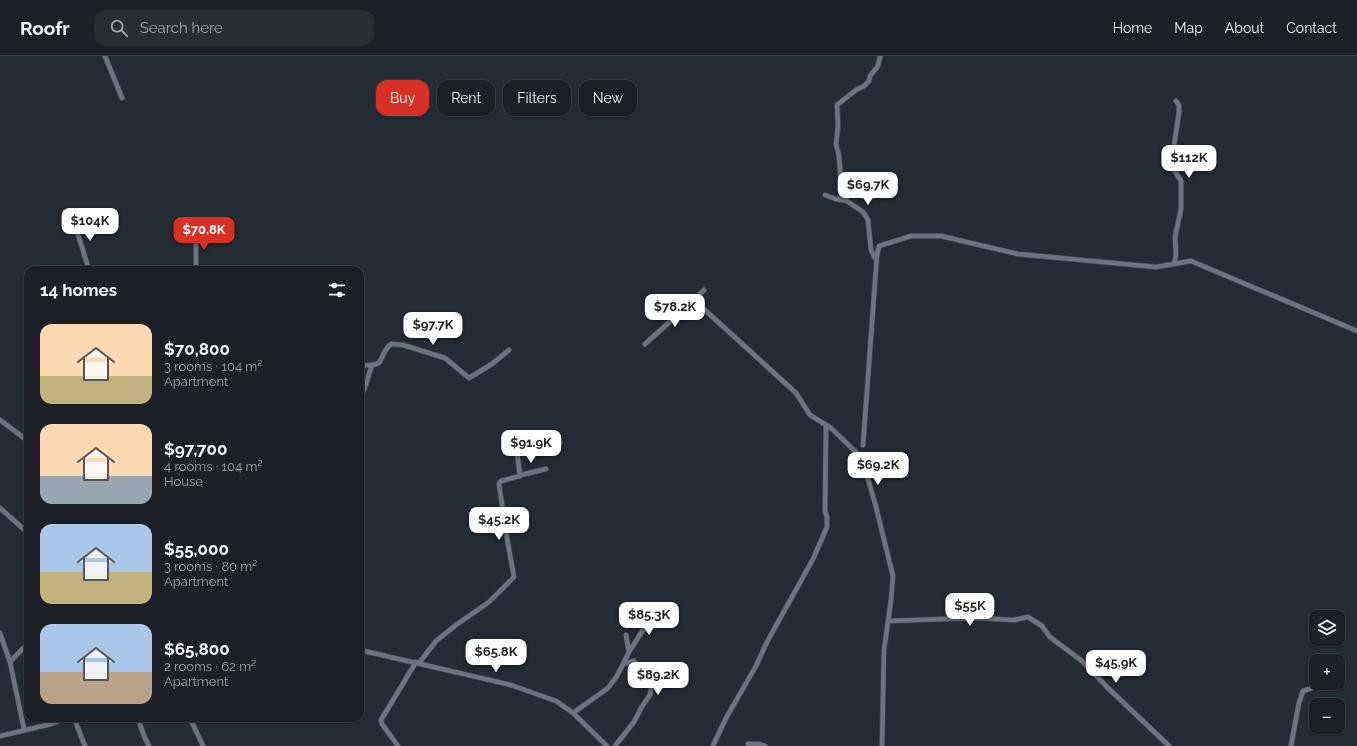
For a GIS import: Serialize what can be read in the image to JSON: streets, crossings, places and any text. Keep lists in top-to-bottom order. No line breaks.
{"page":{"header":"Roofr","search":"Search here","nav":["Home","Map","About","Contact"],"chip":["Buy","Rent","Filters","New"],"price":["$112K","$69.7K","$104K","$70.8K","$78.2K","$97.7K","$91.9K","$69.2K","$45.2K","$55K","$85.3K","$65.8K","$45.9K","$89.2K"],"heading":"14 homes","list":[{"name":"$70,800","note":"3 rooms · 104 m² · Apartment"},{"name":"$97,700","note":"4 rooms · 104 m² · House"},{"name":"$55,000","note":"3 rooms · 80 m² · Apartment"},{"name":"$65,800","note":"2 rooms · 62 m² · Apartment"}],"map_buttons":["+","−"]}}
